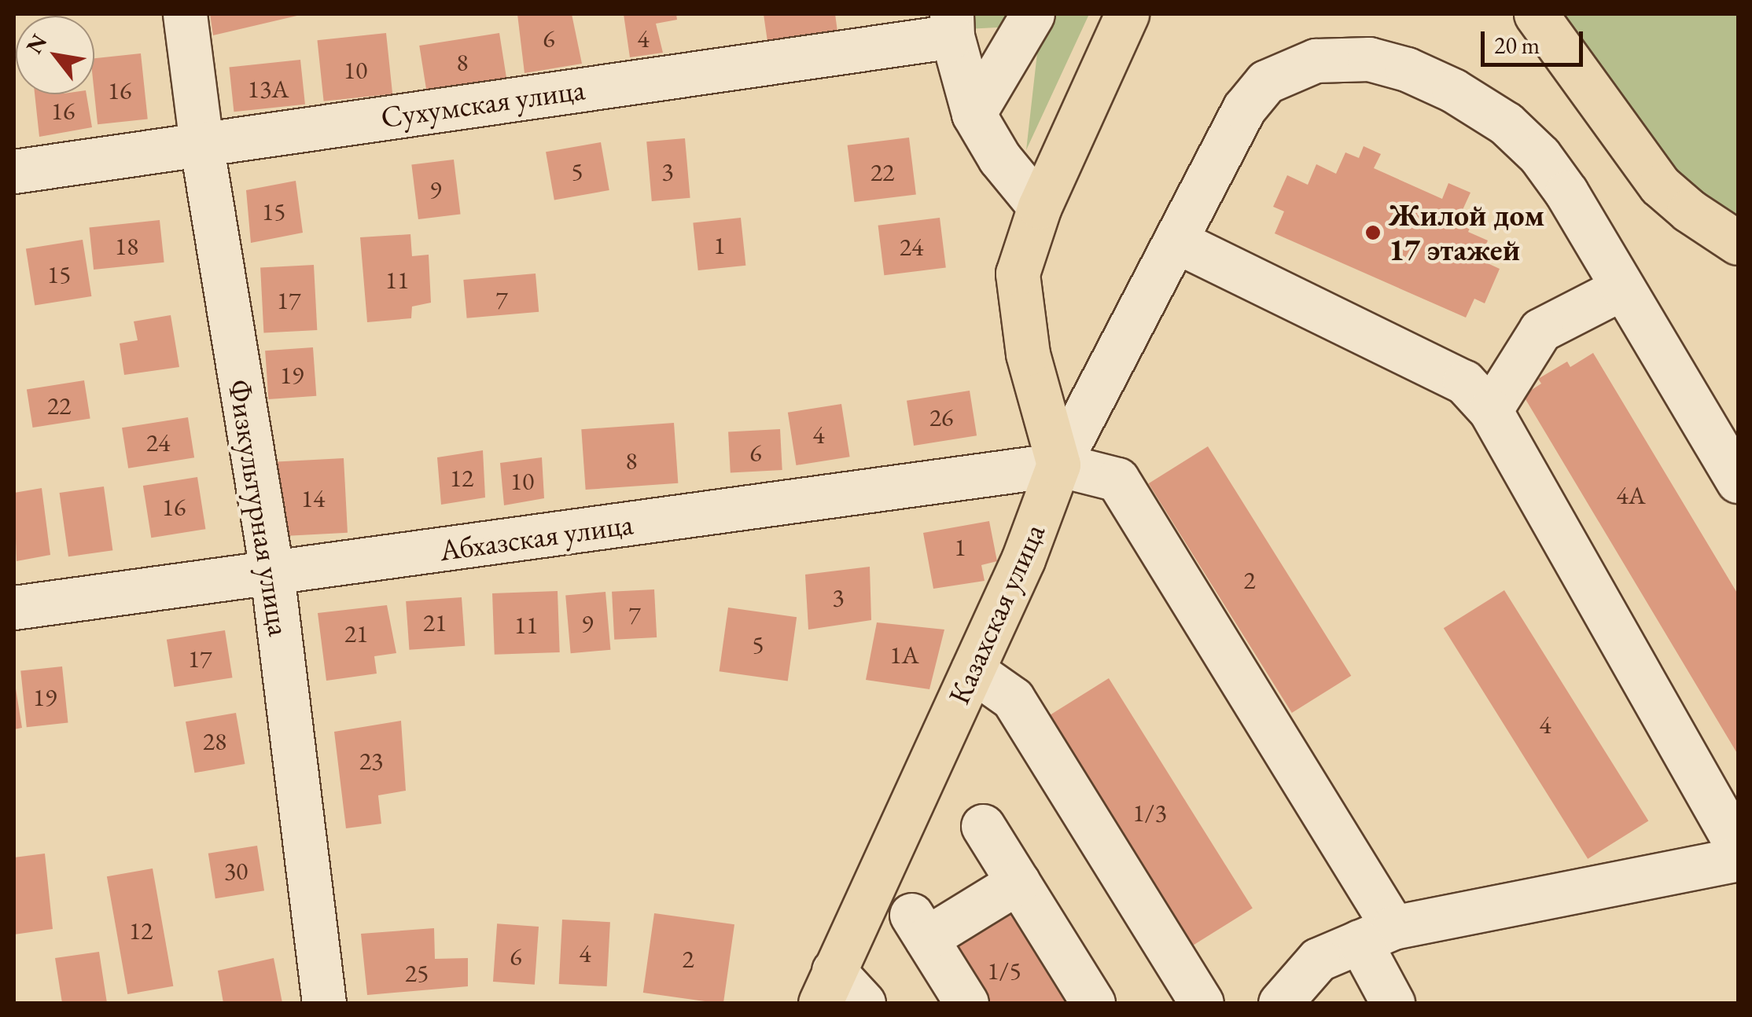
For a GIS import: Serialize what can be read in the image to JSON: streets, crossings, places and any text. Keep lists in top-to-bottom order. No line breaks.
{"streets":{"main road":["Казахская улица"],"street":["Сухумская улица","Физкультурная улица","Абхазская улица"]},"crossings":[["Сухумская улица","Физкультурная улица"],["Физкультурная улица","Абхазская улица"],["Абхазская улица","Казахская улица"]],"places":["Жилой дом 17 этажей"],"house_numbers":["6","4","8","10","13А","16","16","5","3","22","9","15","1","18","24","15","11","7","17","19","22","26","4","24","6","8","12","10","4А","14","16","1","2","3","7","21","9","11","21","5","1А","17","19","4","28","23","1/3","30","12","4","6","2","1/5","25"],"scale_bar":"20 m","north":"top left"}
